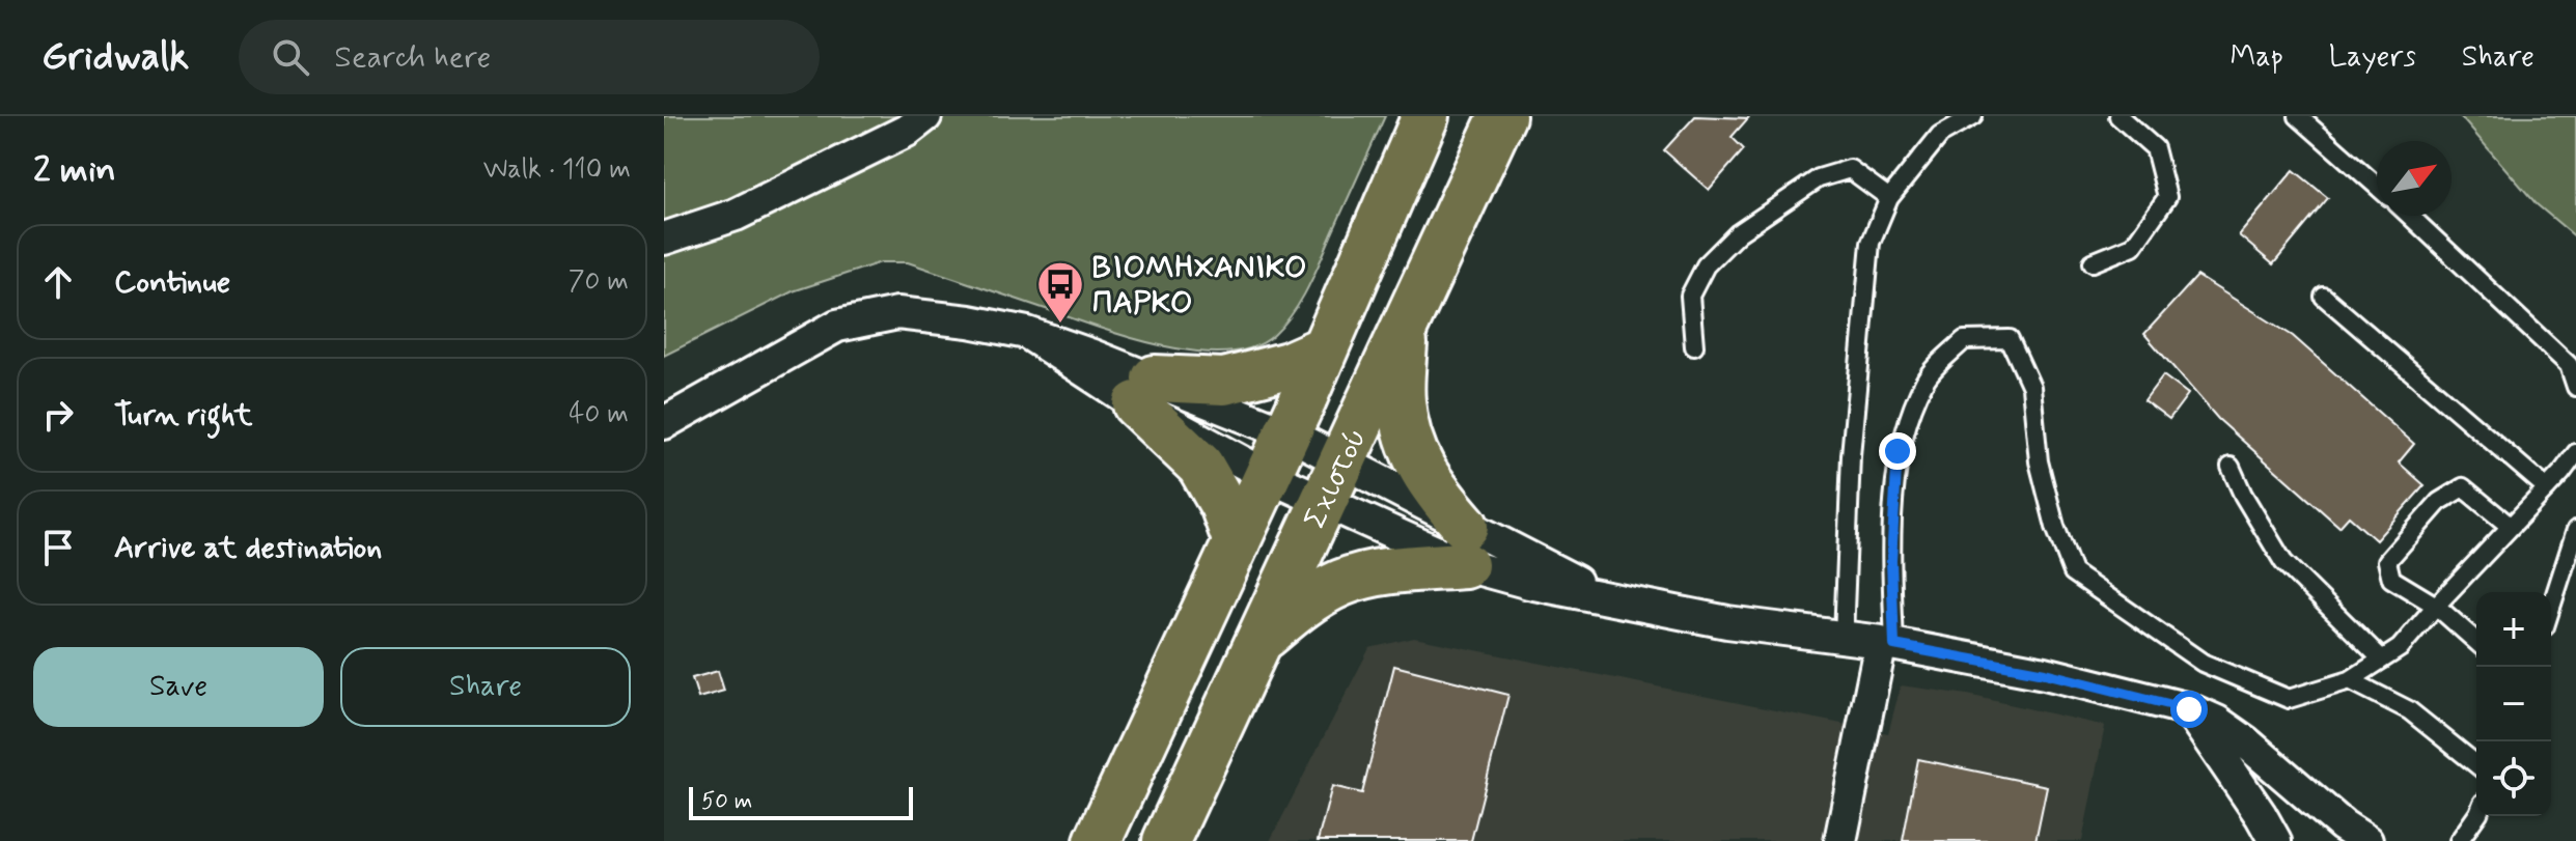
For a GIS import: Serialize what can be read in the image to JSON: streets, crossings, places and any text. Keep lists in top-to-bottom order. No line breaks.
{"streets":{"main road":["Σχιστού"]},"places":{"bus stop":["ΒΙΟΜΗΧΑΝΙΚΟ ΠΑΡΚΟ"]},"scale_bar":"50 m","north":"top right","page":{"header":"Gridwalk","search":"Search here","nav":["Map","Layers","Share"],"heading":["2 min","Walk · 110 m"],"list":[["Continue","70 m"],["Turn right","40 m"],"Arrive at destination"],"map_buttons":["+","−"],"buttons":["Save","Share"],"scale":"50 m"}}
